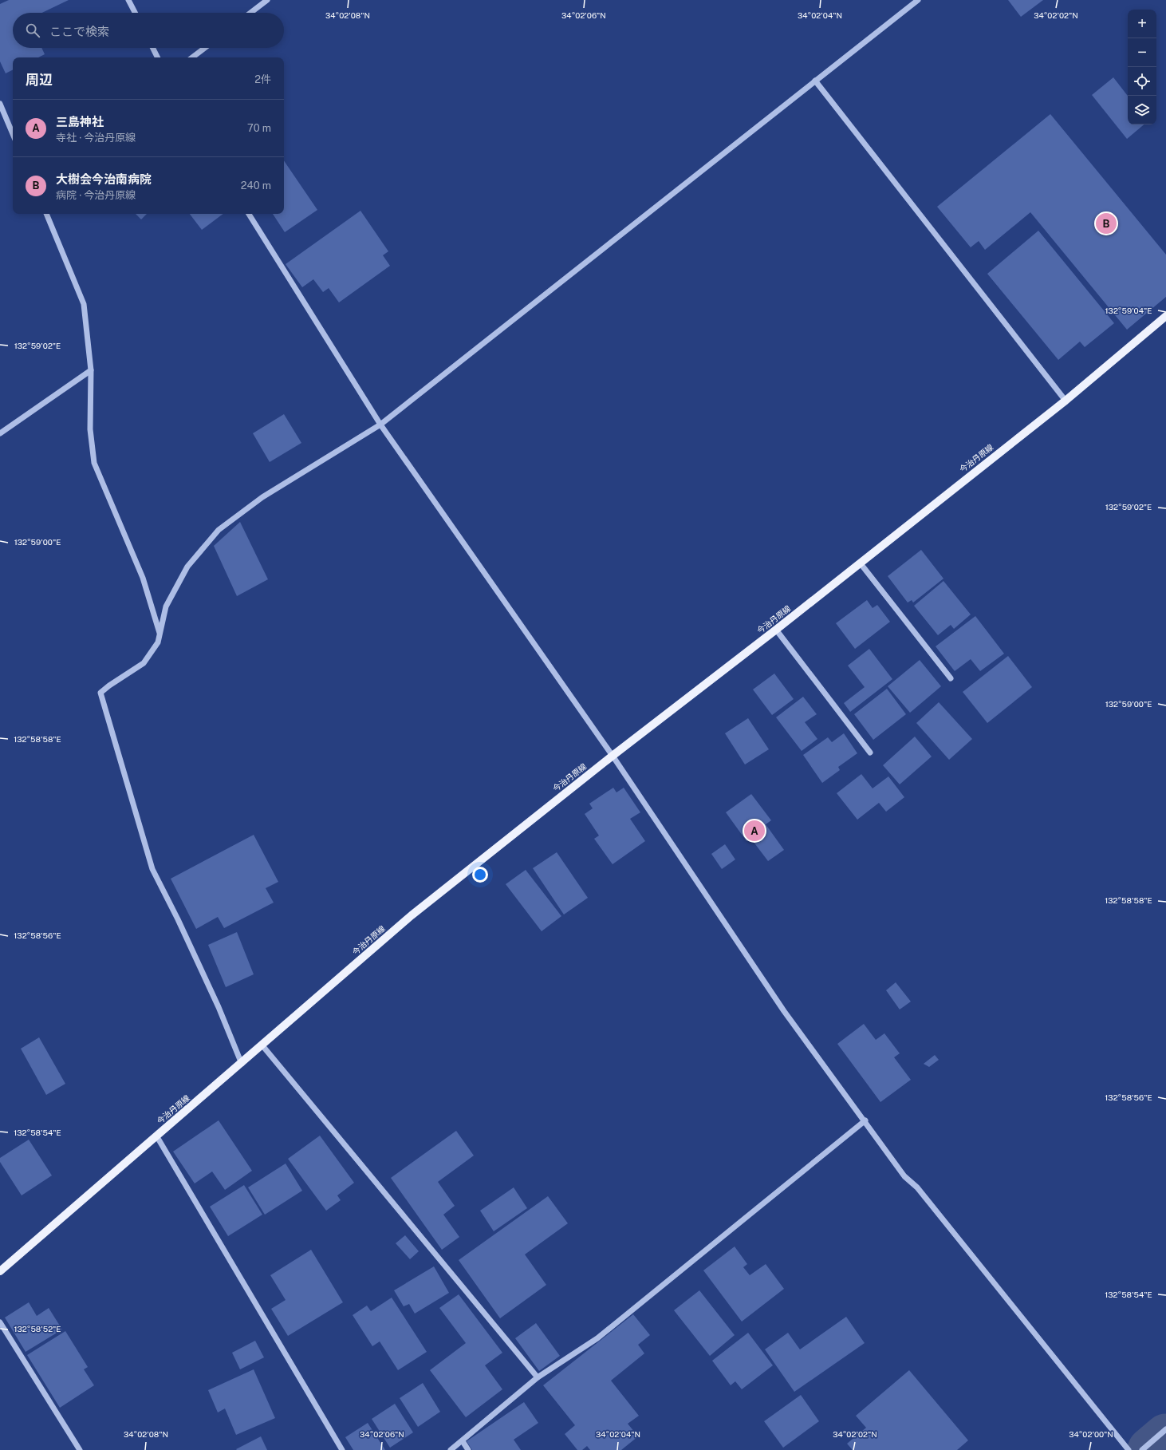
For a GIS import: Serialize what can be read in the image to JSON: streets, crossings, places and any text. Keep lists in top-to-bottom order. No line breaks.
{"streets":{"main road":["今治丹原線"]},"page":{"map_buttons":["+","−"],"search":"ここで検索","heading":["周辺","2件"],"list":[{"mark":"A","name":"三島神社","note":"寺社 · 今治丹原線","value":"70 m"},{"mark":"B","name":"大樹会今治南病院","note":"病院 · 今治丹原線","value":"240 m"}],"pins":["B","A"]},"coordinates":["34°02'08\"N","34°02'06\"N","34°02'04\"N","34°02'02\"N","132°59'04\"E","132°59'02\"E","132°59'00\"E","132°58'58\"E","132°58'56\"E","132°58'54\"E","132°58'52\"E","34°02'00\"N"]}
